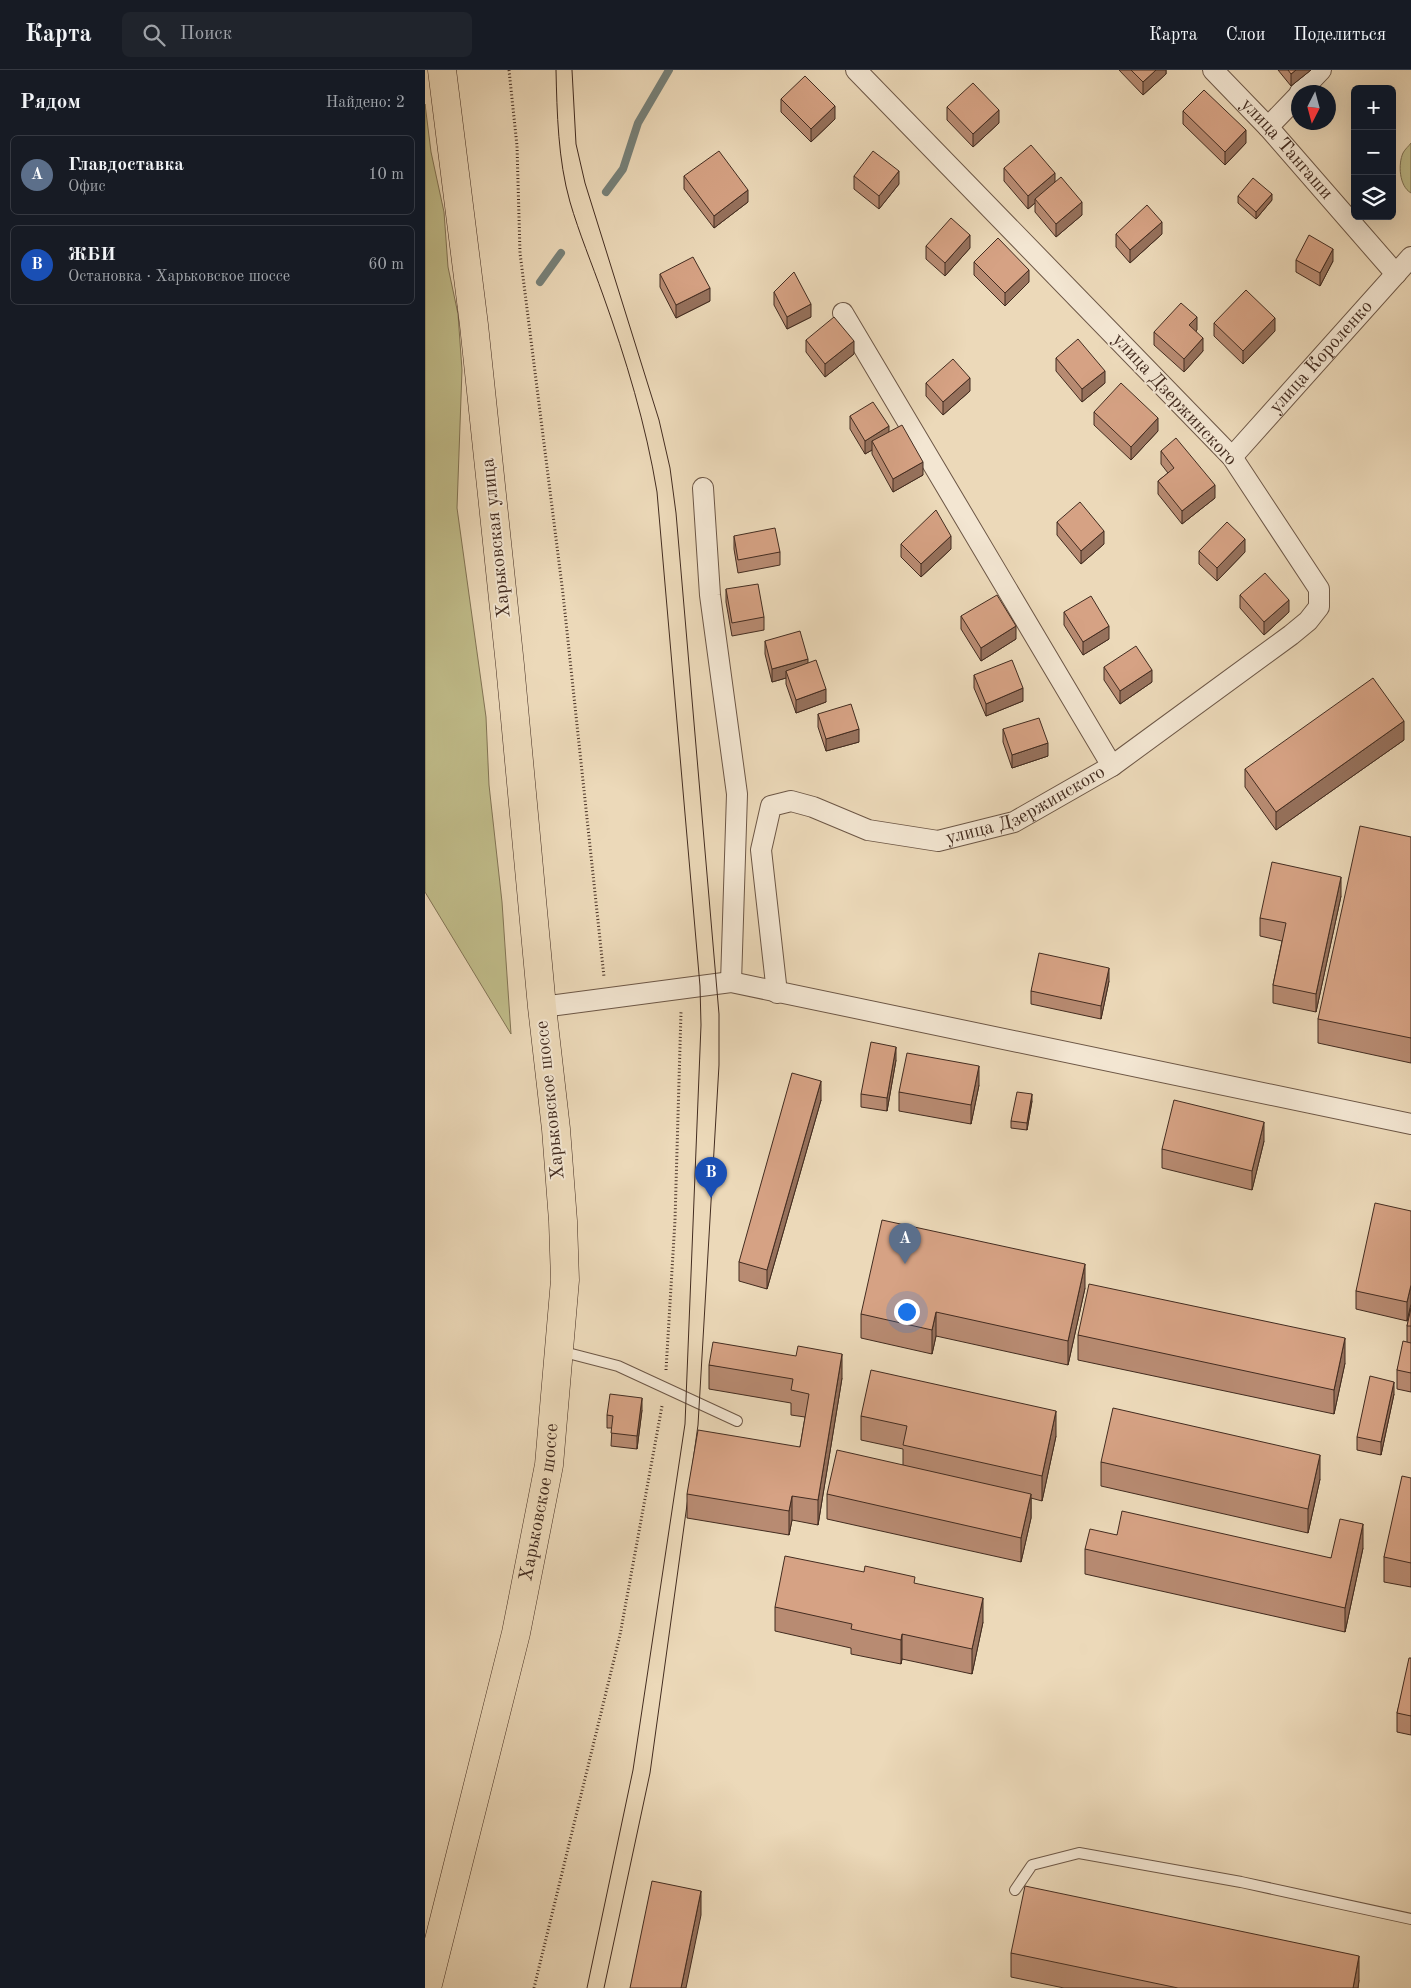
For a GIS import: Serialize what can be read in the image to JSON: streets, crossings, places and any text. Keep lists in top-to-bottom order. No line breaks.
{"streets":{"main road":["Харьковская улица","Харьковское шоссе"],"street":["улица Тангаши","улица Короленко","улица Дзержинского"]},"crossings":[["улица Тангаши","улица Короленко"],["улица Короленко","улица Дзержинского"],["Харьковская улица","Харьковское шоссе"]],"north":"bottom","page":{"header":"Карта","search":"Поиск","nav":["Карта","Слои","Поделиться"],"heading":["Рядом","Найдено: 2"],"map_buttons":["+","−"],"list":[{"mark":"A","name":"Главдоставка","note":"Офис","value":"10 m"},{"mark":"B","name":"ЖБИ","note":"Остановка · Харьковское шоссе","value":"60 m"}],"pins":["B","A"]}}
